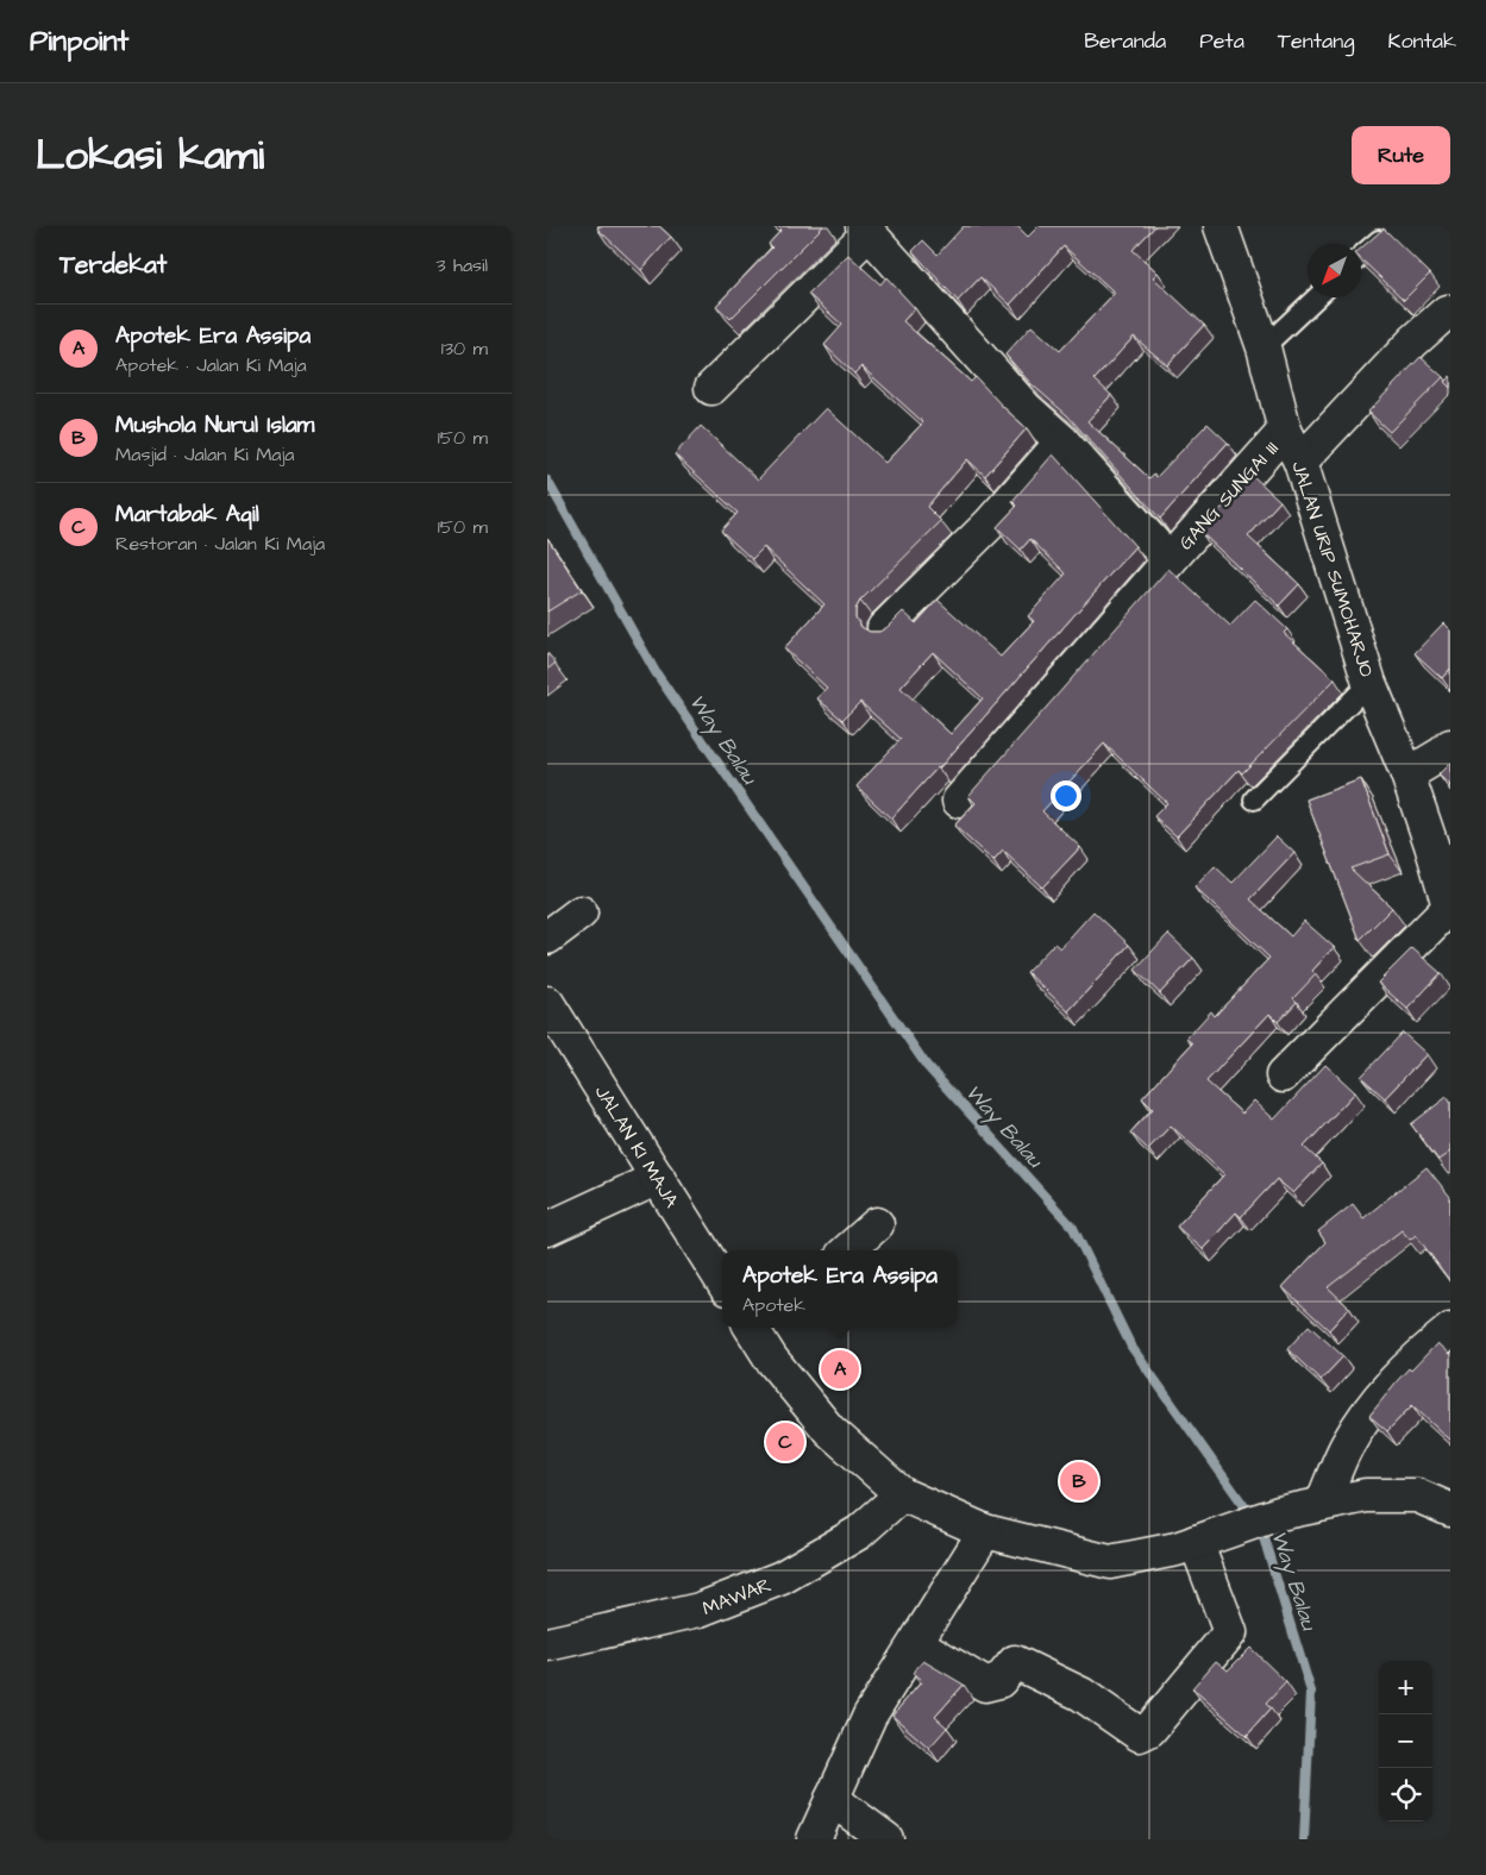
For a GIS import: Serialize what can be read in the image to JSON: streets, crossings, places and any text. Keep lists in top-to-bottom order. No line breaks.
{"streets":{"street":["GANG SUNGAI III","JALAN URIP SUMOHARJO","JALAN KI MAJA","MAWAR"]},"crossings":[["GANG SUNGAI III","JALAN URIP SUMOHARJO"]],"water":["Way Balau"],"north":"bottom left","page":{"header":"Pinpoint","nav":["Beranda","Peta","Tentang","Kontak"],"title":"Lokasi kami","buttons":"Rute","heading":["Terdekat","3 hasil"],"list":[{"mark":"A","name":"Apotek Era Assipa","note":"Apotek · Jalan Ki Maja","value":"130 m"},{"mark":"B","name":"Mushola Nurul Islam","note":"Masjid · Jalan Ki Maja","value":"150 m"},{"mark":"C","name":"Martabak Aqil","note":"Restoran · Jalan Ki Maja","value":"150 m"}],"popup":["Apotek Era Assipa","Apotek"],"pins":["A","C","B"],"map_buttons":["+","−"]}}
